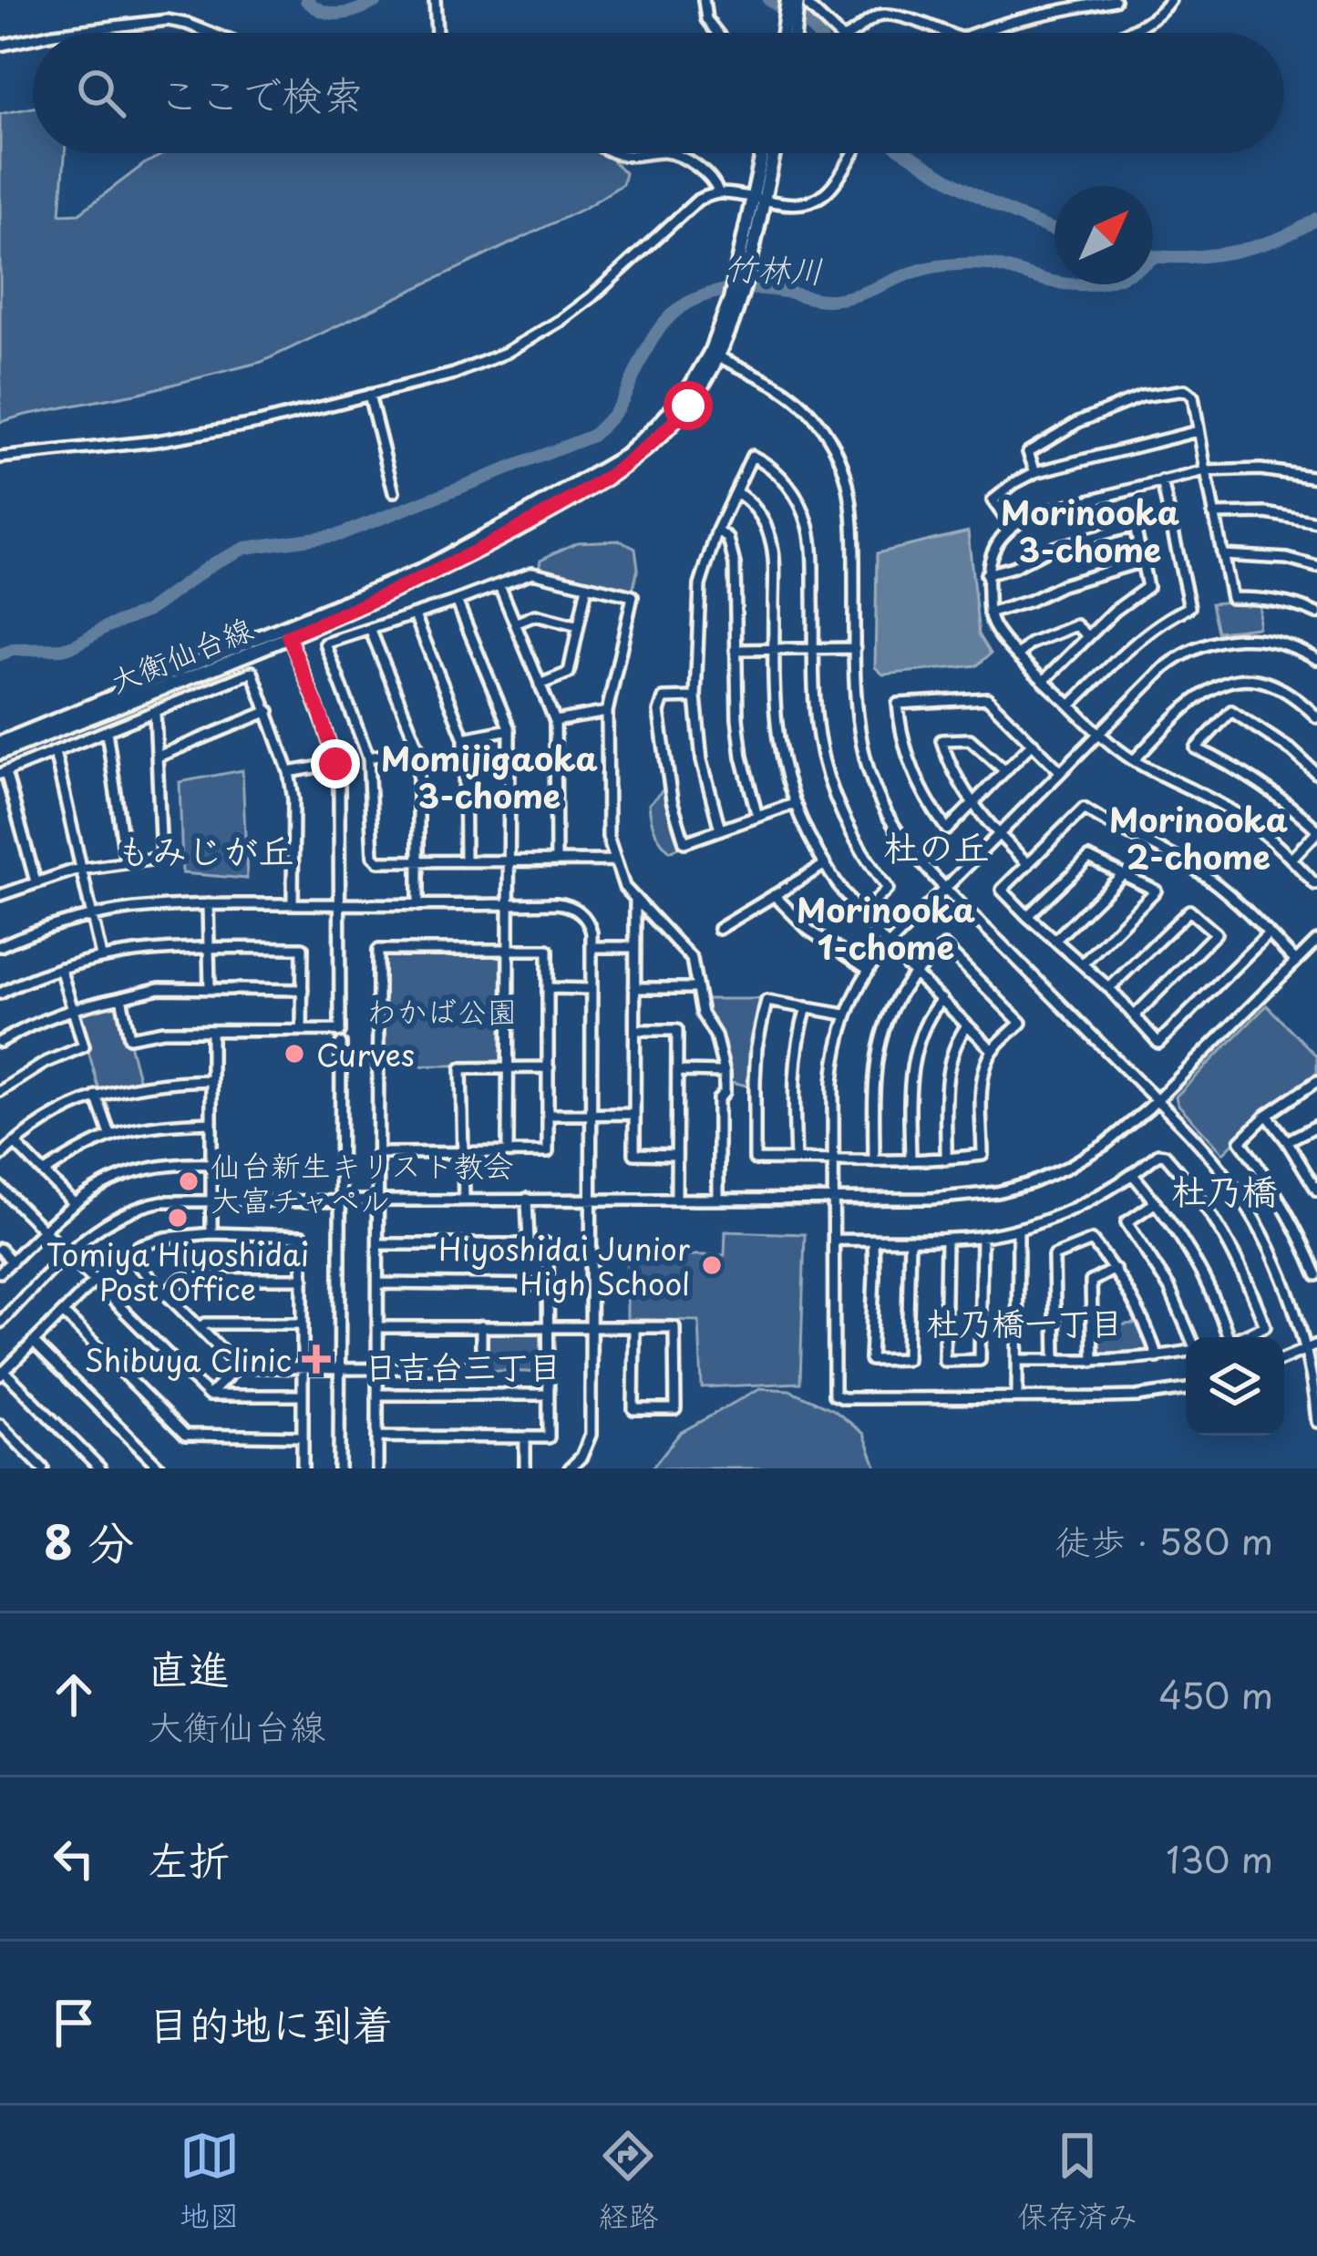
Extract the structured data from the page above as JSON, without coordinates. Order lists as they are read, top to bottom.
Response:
{
  "streets": {
    "main road": ["大衡仙台線"]
  },
  "districts": [
    "Morinooka 3-chome",
    "Momijigaoka 3-chome",
    "Morinooka 2-chome",
    "杜の丘",
    "もみじが丘",
    "Morinooka 1-chome",
    "杜乃橋",
    "杜乃橋一丁目",
    "日吉台三丁目"
  ],
  "water": ["竹林川"],
  "parks": ["わかば公園"],
  "places": {
    "other": [
      "Curves",
      "仙台新生キリスト教会 大富チャペル",
      "Tomiya Hiyoshidai Post Office",
      "Hiyoshidai Junior High School"
    ],
    "health": ["Shibuya Clinic"]
  },
  "north": "top right",
  "page": {
    "search": "ここで検索",
    "heading": ["8 分", "徒歩 · 580 m"],
    "list": [
      ["直進", "大衡仙台線", "450 m"],
      ["左折", "130 m"],
      "目的地に到着"
    ],
    "nav": ["地図", "経路", "保存済み"]
  }
}
